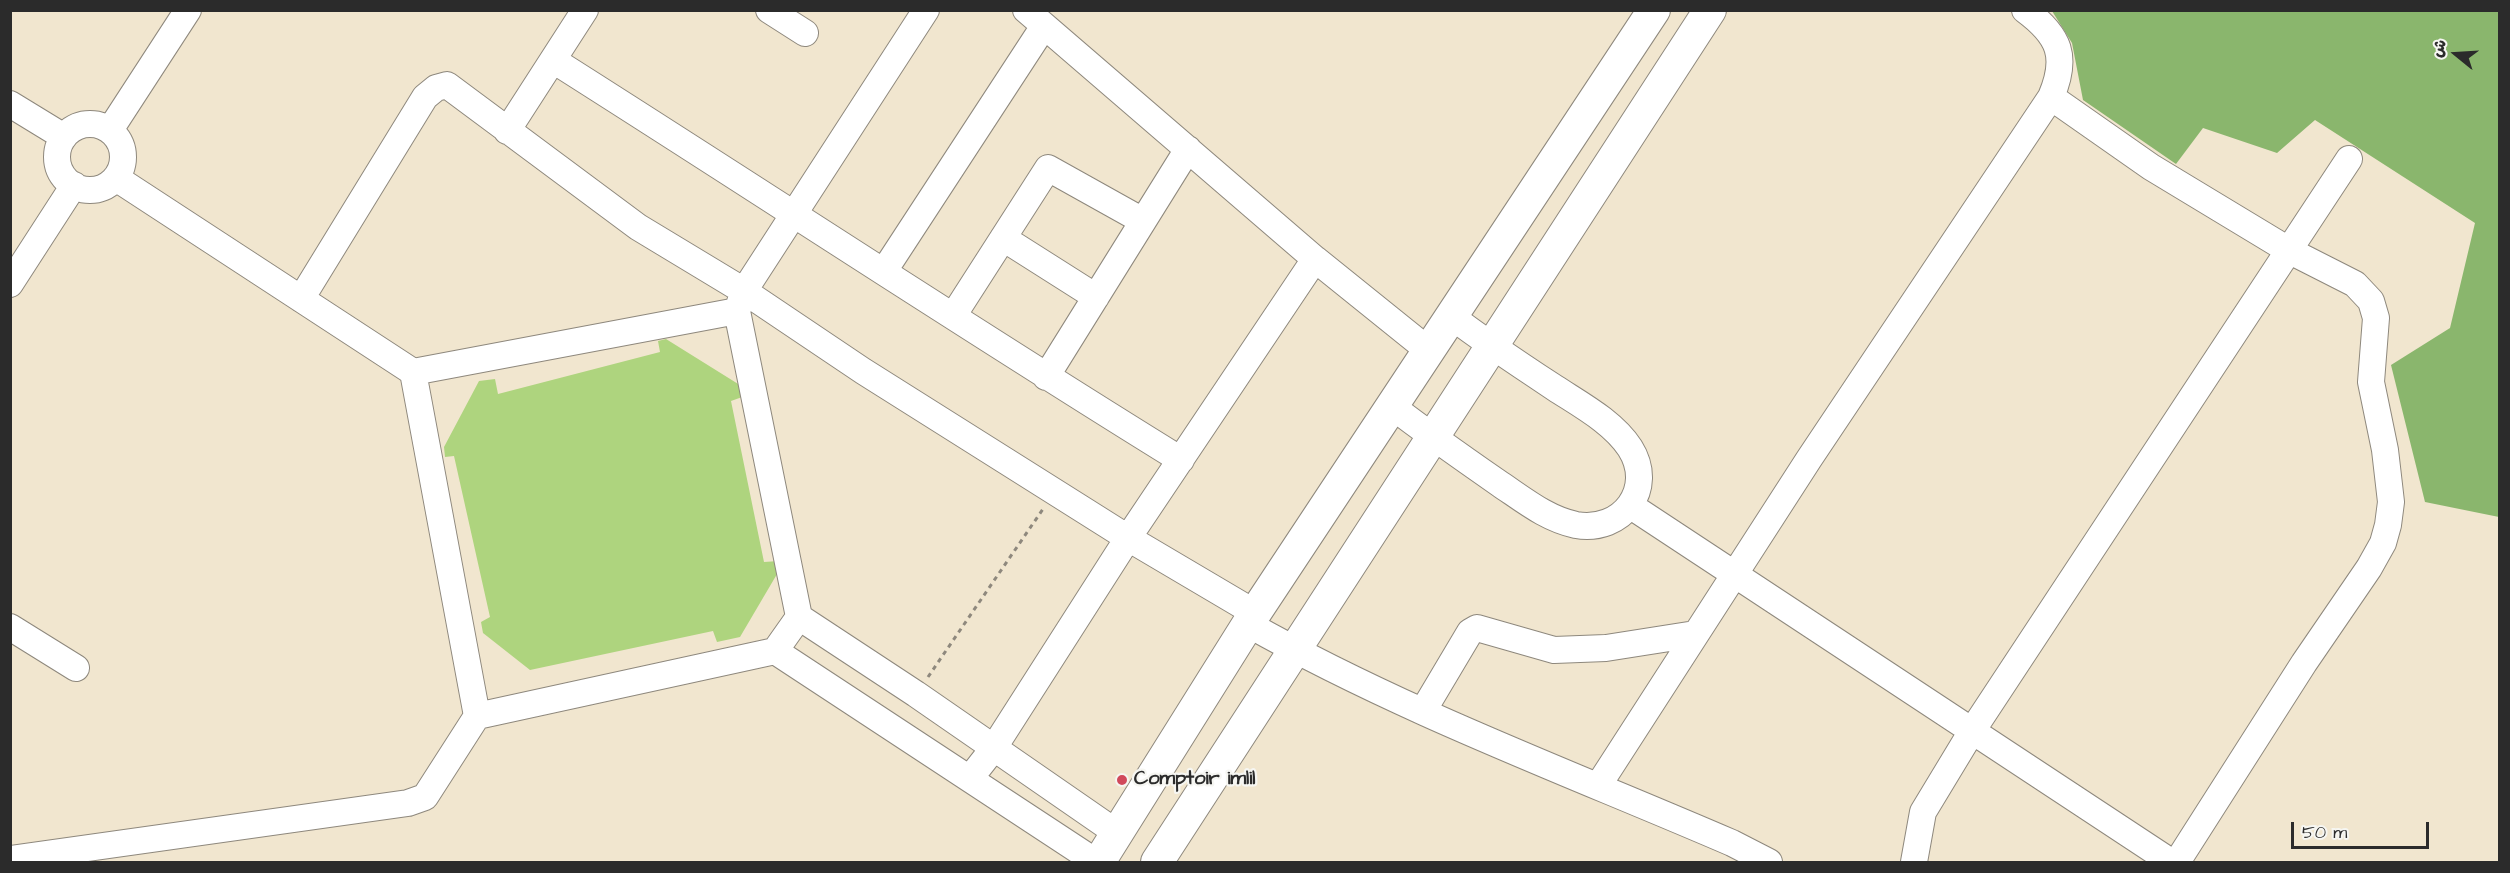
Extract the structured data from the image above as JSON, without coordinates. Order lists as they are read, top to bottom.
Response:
{
  "places": ["Comptoir imlil"],
  "scale_bar": "50 m",
  "north": "left"
}
